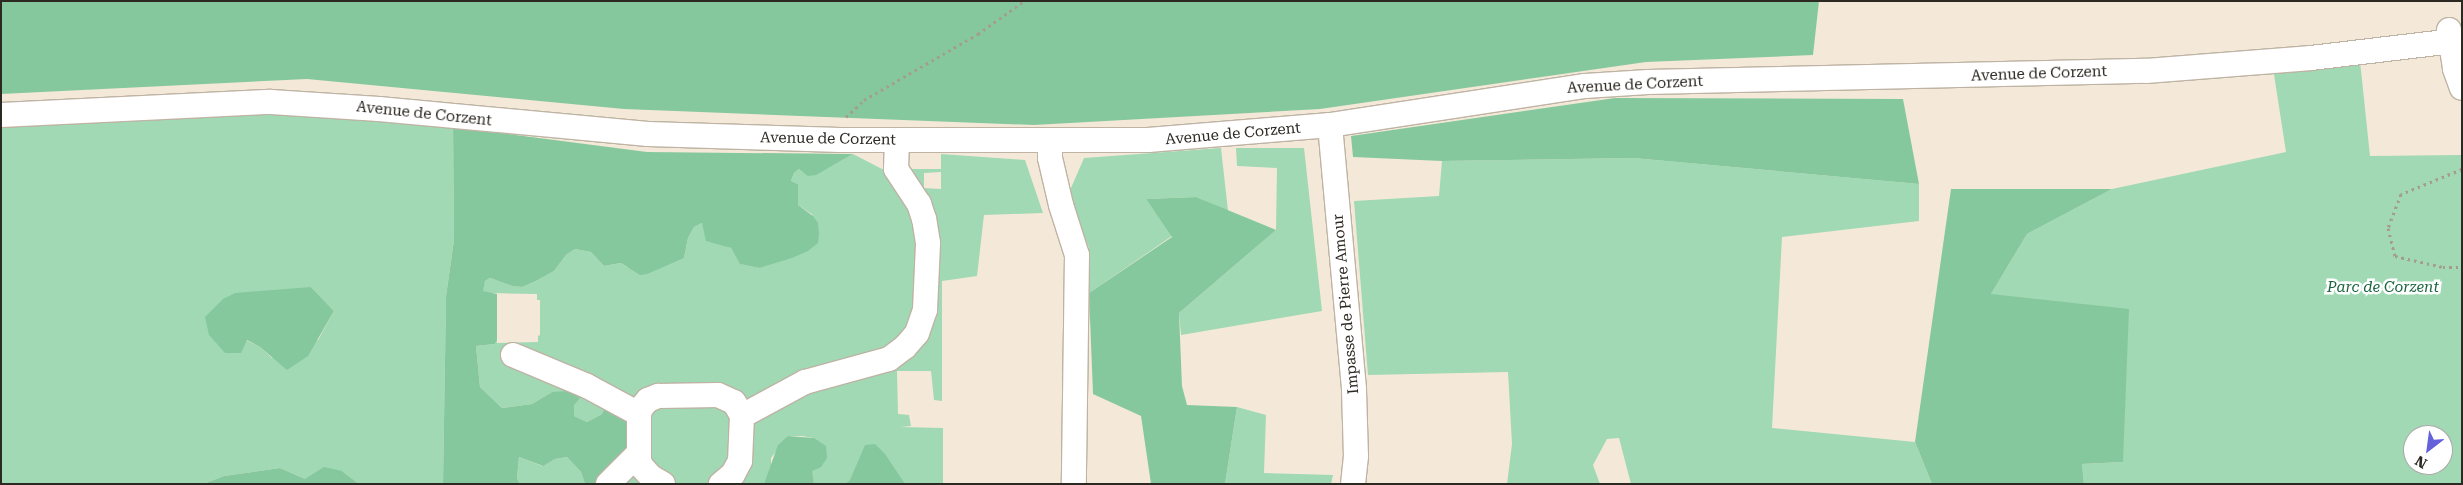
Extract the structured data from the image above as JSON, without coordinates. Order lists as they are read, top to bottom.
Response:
{
  "streets": {
    "street": ["Avenue de Corzent", "Impasse de Pierre Amour"]
  },
  "crossings": [
    ["Avenue de Corzent", "Impasse de Pierre Amour"]
  ],
  "parks": ["Parc de Corzent"],
  "north": "bottom left"
}
